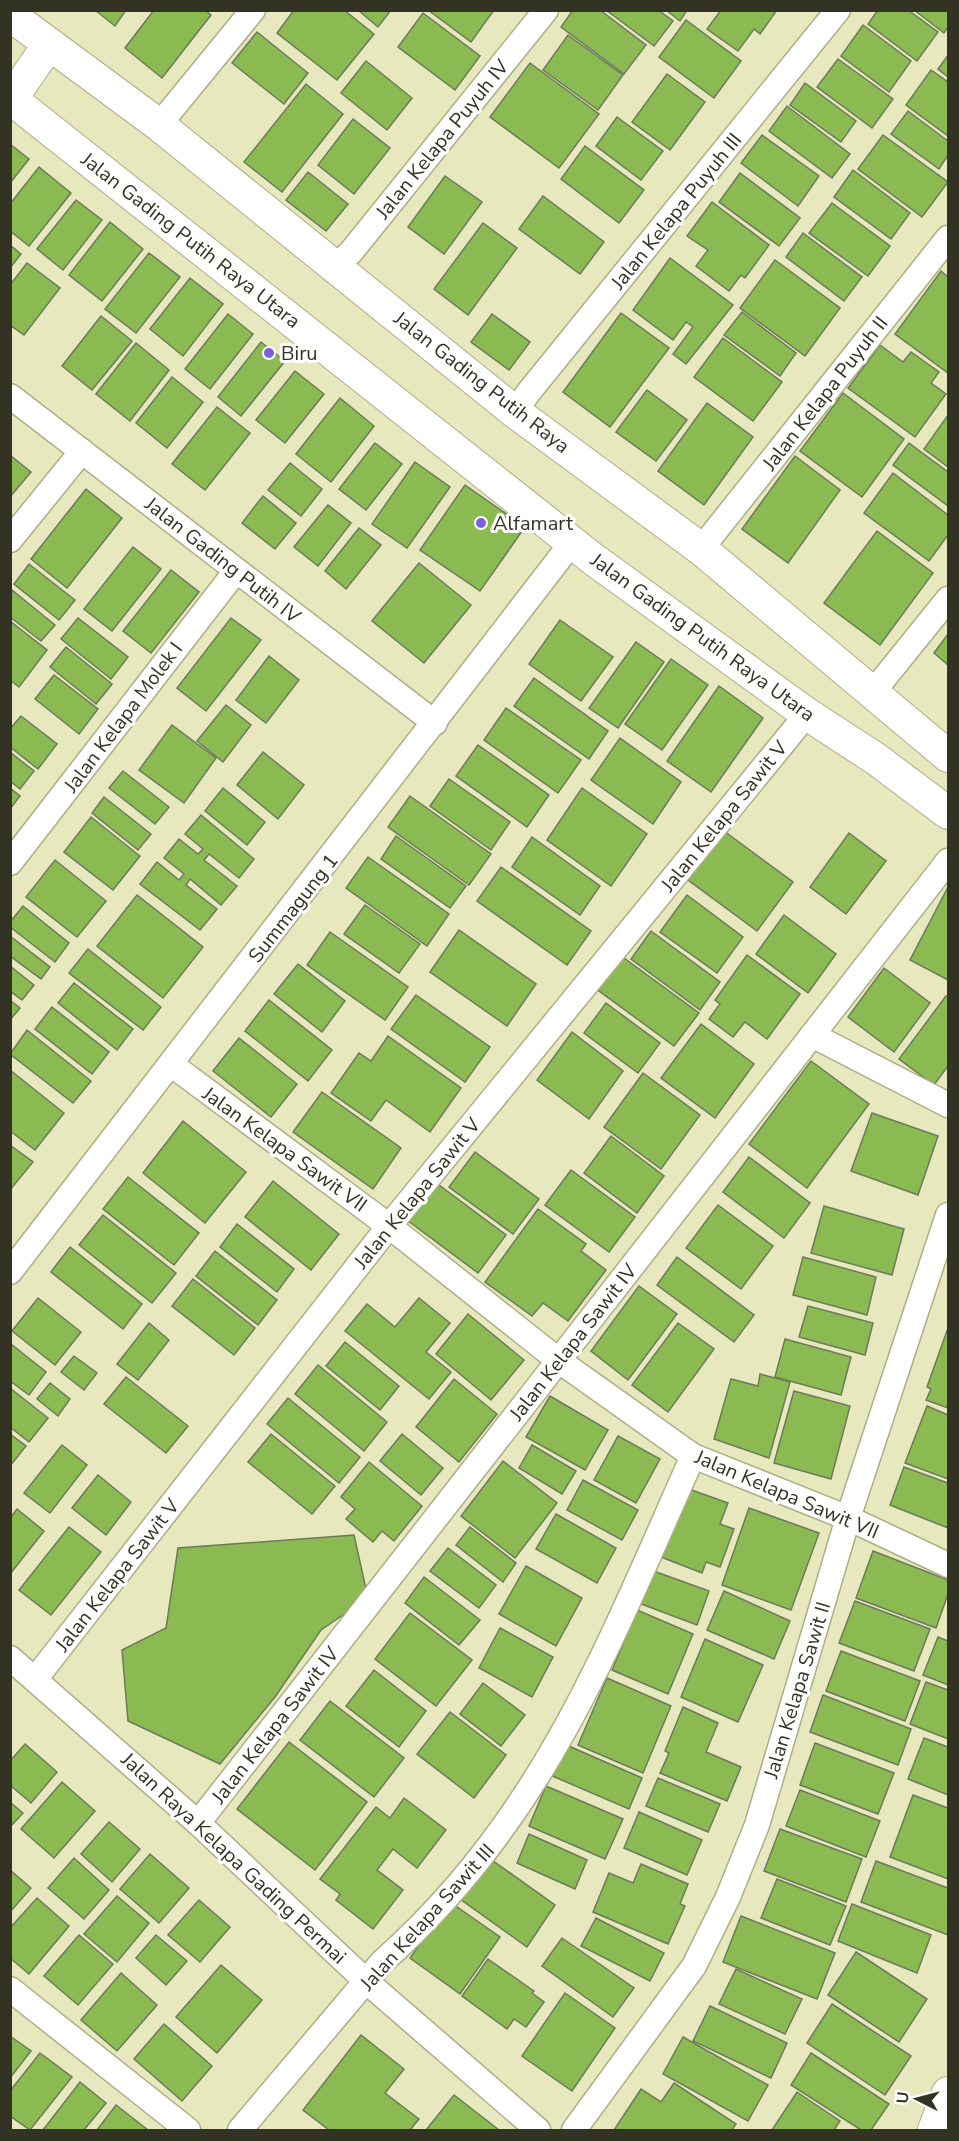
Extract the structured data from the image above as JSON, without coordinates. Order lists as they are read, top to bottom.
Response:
{
  "streets": {
    "street": [
      "Jalan Kelapa Puyuh IV",
      "Jalan Kelapa Puyuh III",
      "Jalan Gading Putih Raya Utara",
      "Jalan Gading Putih Raya",
      "Jalan Kelapa Puyuh II",
      "Jalan Gading Putih IV",
      "Jalan Kelapa Molek I",
      "Jalan Kelapa Sawit V",
      "Summagung 1",
      "Jalan Kelapa Sawit VII",
      "Jalan Kelapa Sawit IV",
      "Jalan Kelapa Sawit II",
      "Jalan Raya Kelapa Gading Permai",
      "Jalan Kelapa Sawit III"
    ]
  },
  "crossings": [
    ["Jalan Kelapa Puyuh IV", "Jalan Gading Putih Raya"],
    ["Jalan Kelapa Puyuh III", "Jalan Gading Putih Raya"],
    ["Jalan Gading Putih Raya Utara", "Jalan Kelapa Sawit V"],
    ["Jalan Gading Putih Raya Utara", "Summagung 1"],
    ["Jalan Gading Putih Raya", "Jalan Kelapa Puyuh II"],
    ["Jalan Gading Putih IV", "Jalan Kelapa Molek I"],
    ["Jalan Gading Putih IV", "Summagung 1"],
    ["Jalan Kelapa Sawit V", "Jalan Kelapa Sawit VII"],
    ["Jalan Kelapa Sawit V", "Jalan Raya Kelapa Gading Permai"],
    ["Summagung 1", "Jalan Kelapa Sawit VII"],
    ["Jalan Kelapa Sawit VII", "Jalan Kelapa Sawit IV"],
    ["Jalan Kelapa Sawit VII", "Jalan Kelapa Sawit II"],
    ["Jalan Kelapa Sawit VII", "Jalan Kelapa Sawit III"],
    ["Jalan Kelapa Sawit IV", "Jalan Raya Kelapa Gading Permai"],
    ["Jalan Raya Kelapa Gading Permai", "Jalan Kelapa Sawit III"]
  ],
  "places": ["Biru", "Alfamart"],
  "north": "left"
}
